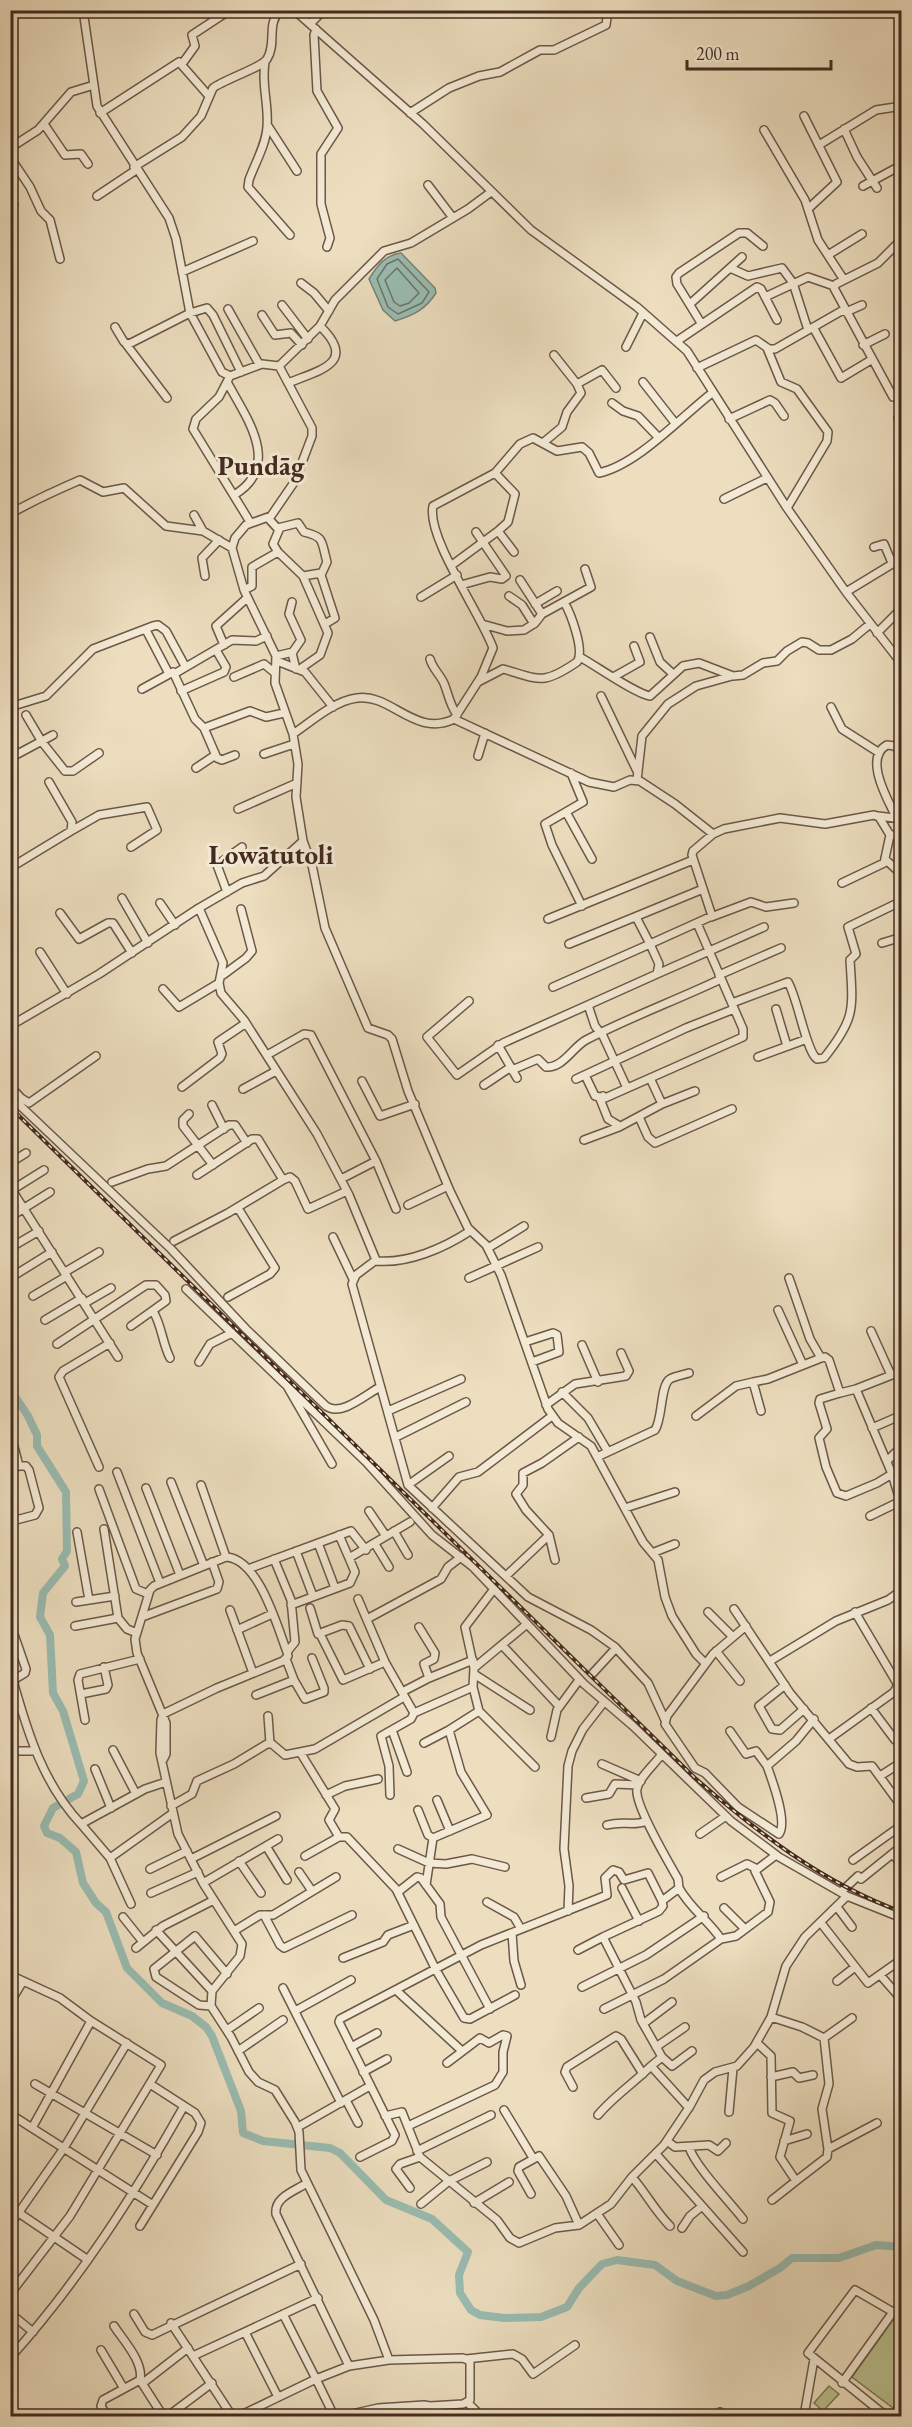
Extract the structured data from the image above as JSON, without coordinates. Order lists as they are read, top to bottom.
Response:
{
  "districts": ["Pundāg", "Lowātutoli"],
  "scale_bar": "200 m"
}
